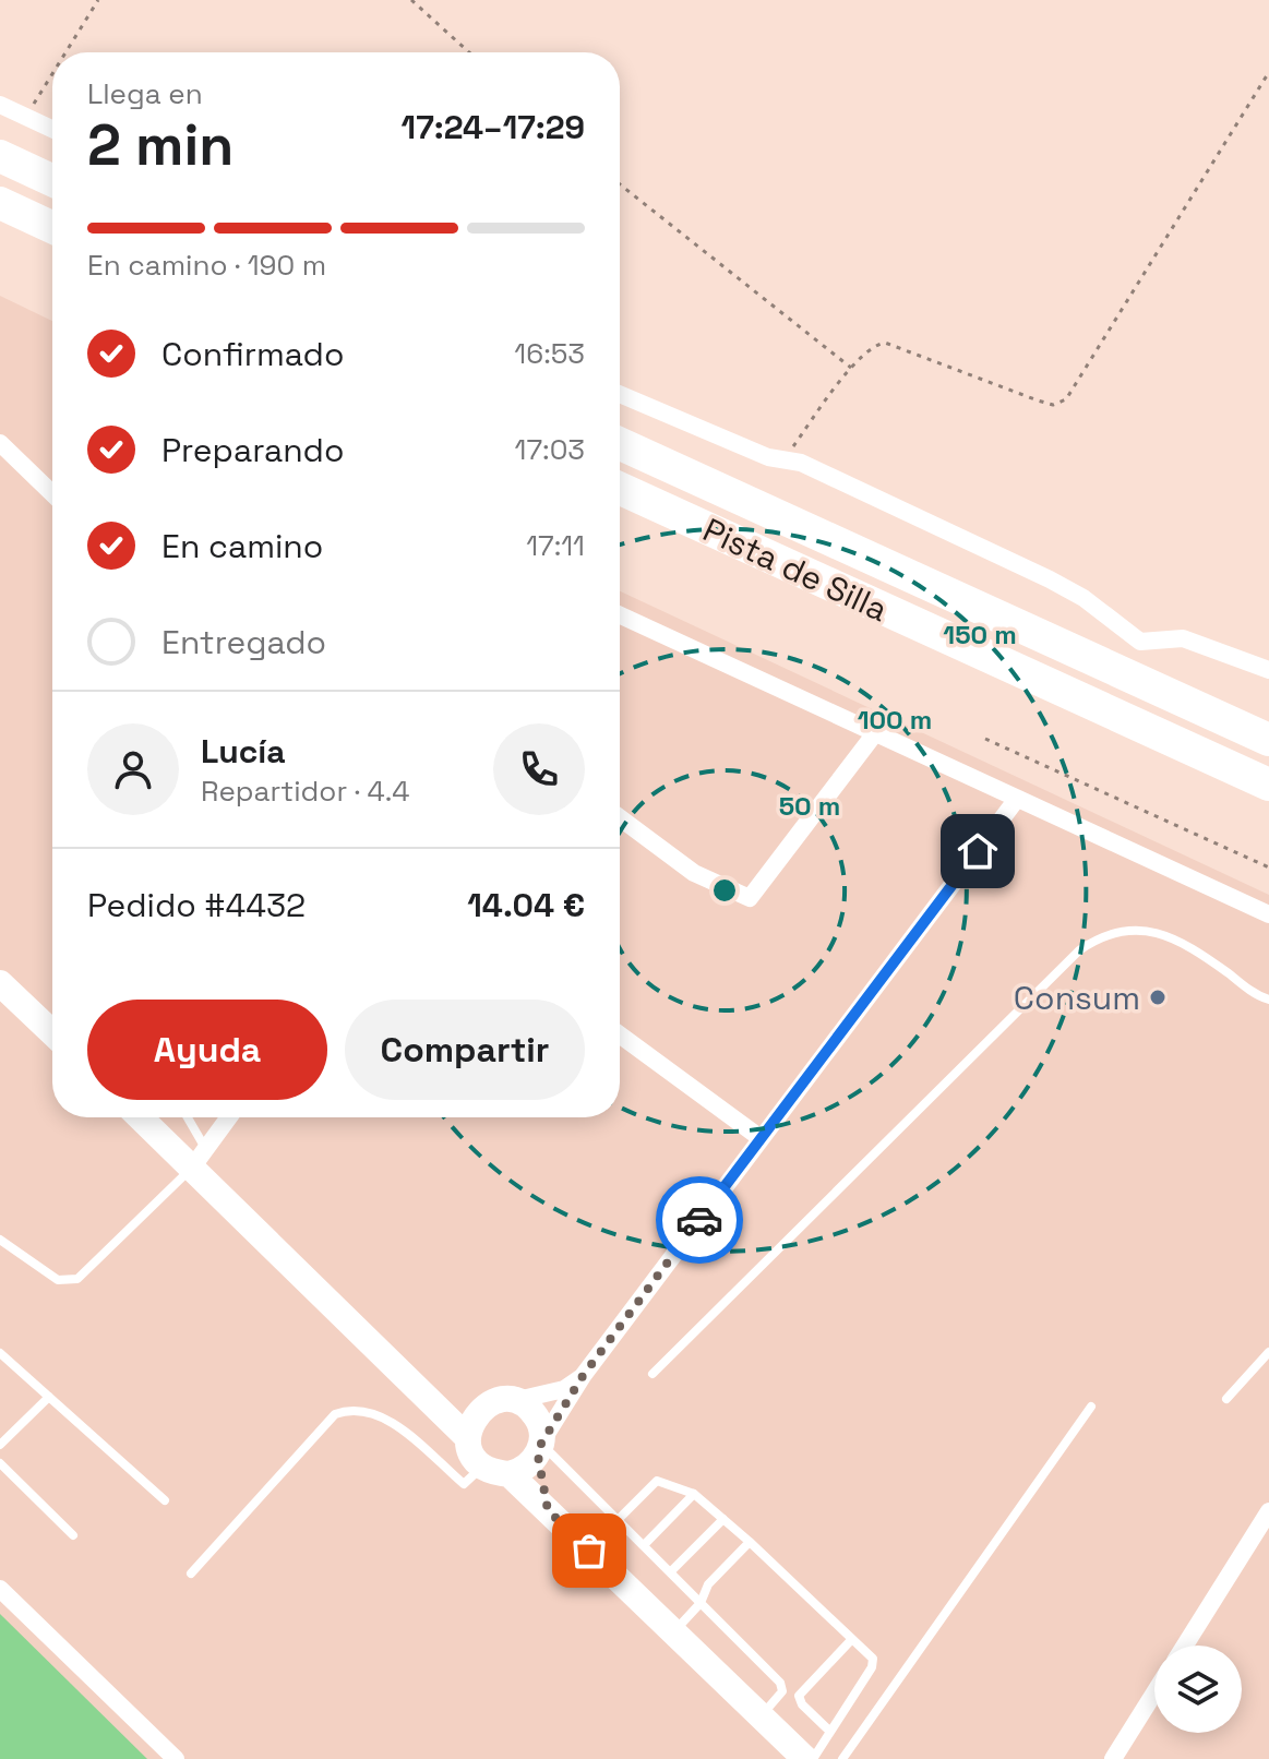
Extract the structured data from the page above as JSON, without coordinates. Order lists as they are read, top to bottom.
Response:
{
  "streets": {
    "highway": ["Pista de Silla"]
  },
  "places": ["Consum"],
  "page": {
    "heading": ["2 min", "Llega en", "17:24–17:29"],
    "panel": [
      "Lucía",
      "Repartidor · 4.4",
      "Pedido #4432",
      "14.04 €"
    ],
    "bar": "En camino · 190 m",
    "list": [
      ["Confirmado", "16:53"],
      ["Preparando", "17:03"],
      ["En camino", "17:11"],
      "Entregado"
    ],
    "buttons": ["Ayuda", "Compartir"]
  },
  "rings": ["150 m", "100 m", "50 m"]
}
